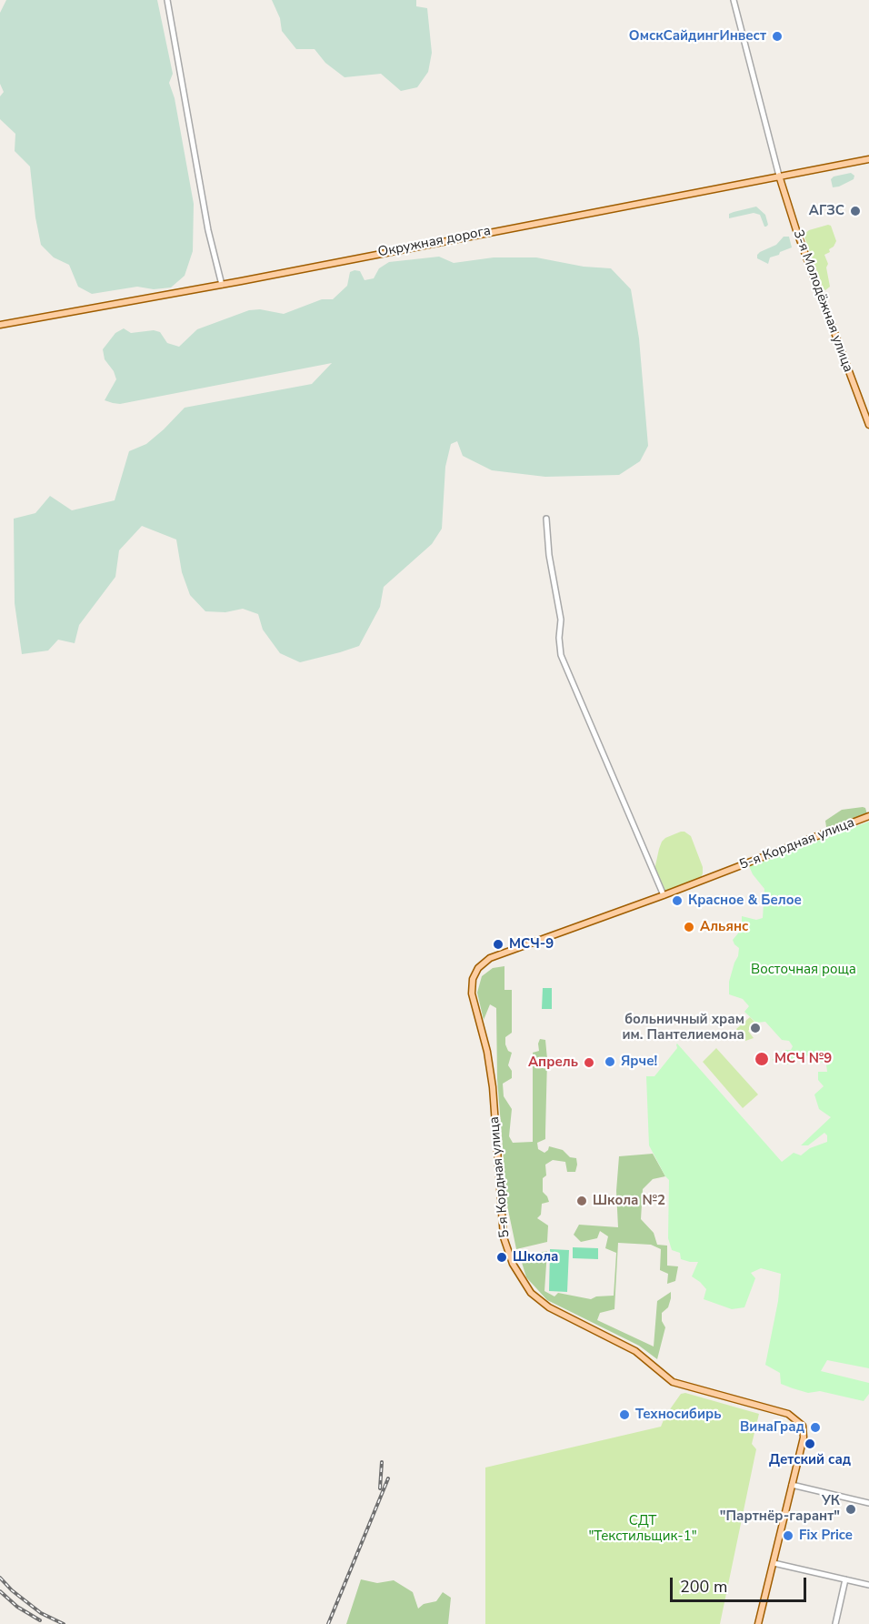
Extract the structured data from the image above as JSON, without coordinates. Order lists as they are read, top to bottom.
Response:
{
  "streets": {
    "main road": ["Окружная дорога", "3-я Молодёжная улица", "5-я Кордная улица"]
  },
  "crossings": [
    ["Окружная дорога", "3-я Молодёжная улица"]
  ],
  "parks": ["Восточная роща", "СДТ \"Текстильщик-1\""],
  "places": [
    "ОмскСайдингИнвест",
    "АГЗС",
    "Красное & Белое",
    "Альянс",
    "МСЧ-9",
    "больничный храм им. Пантелиемона",
    "МСЧ №9",
    "Ярче!",
    "Апрель",
    "Школа №2",
    "Школа",
    "Техносибирь",
    "ВинаГрад",
    "Детский сад",
    "УК \"Партнёр-гарант\"",
    "Fix Price"
  ],
  "scale_bar": "200 m"
}
